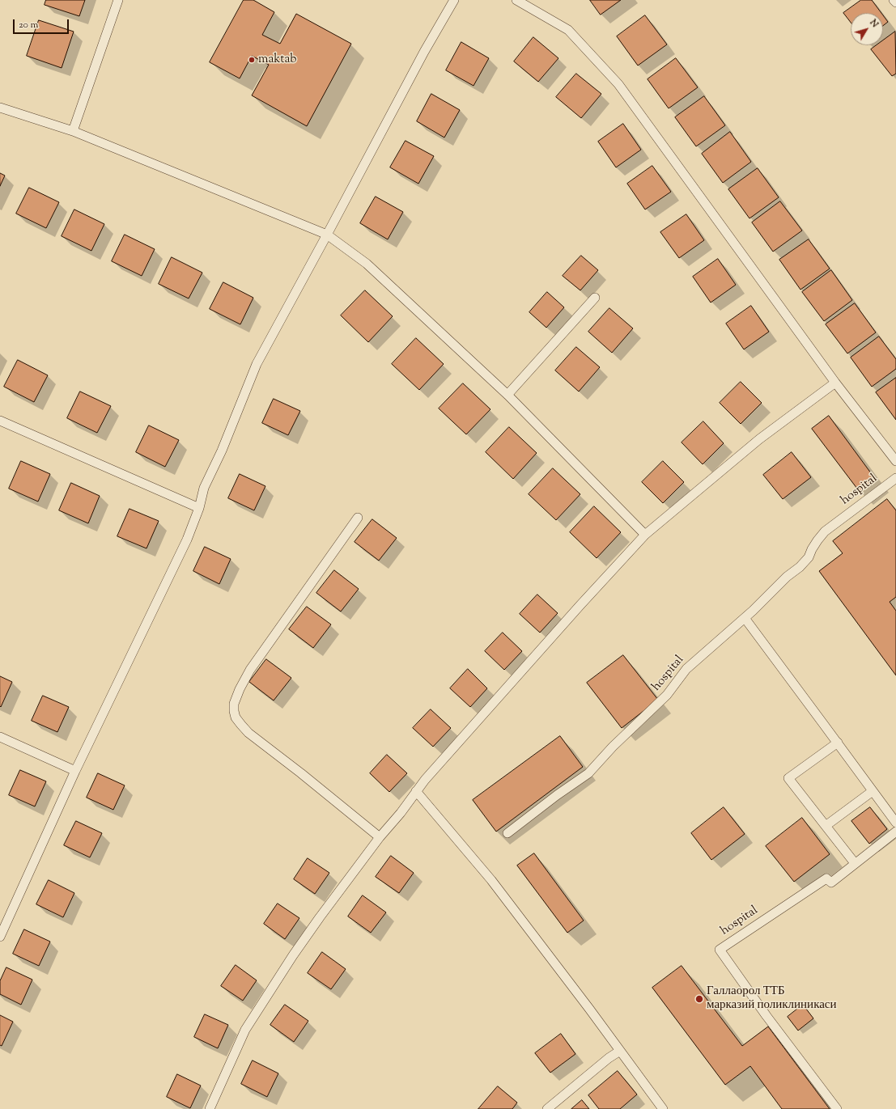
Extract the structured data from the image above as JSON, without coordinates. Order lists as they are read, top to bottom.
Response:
{
  "streets": {
    "lane": ["hospital"]
  },
  "places": ["maktab", "Галлаорол ТТБ марказий поликлиникаси"],
  "scale_bar": "20 m",
  "north": "top right"
}
